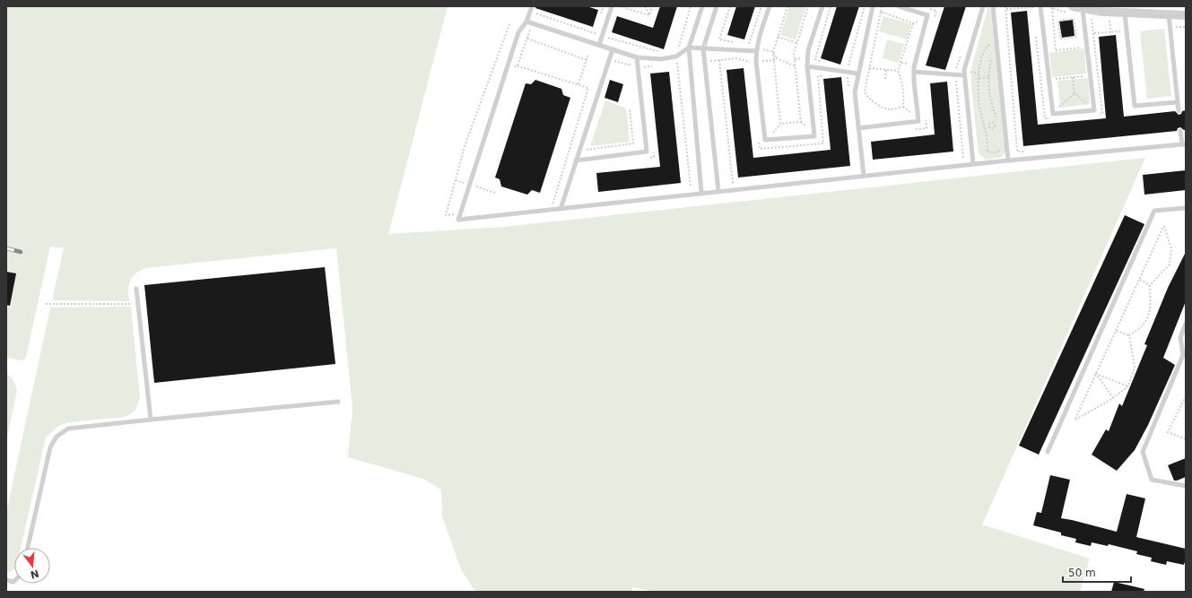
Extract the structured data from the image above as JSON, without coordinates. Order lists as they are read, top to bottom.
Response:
{
  "scale_bar": "50 m",
  "north": "bottom"
}
